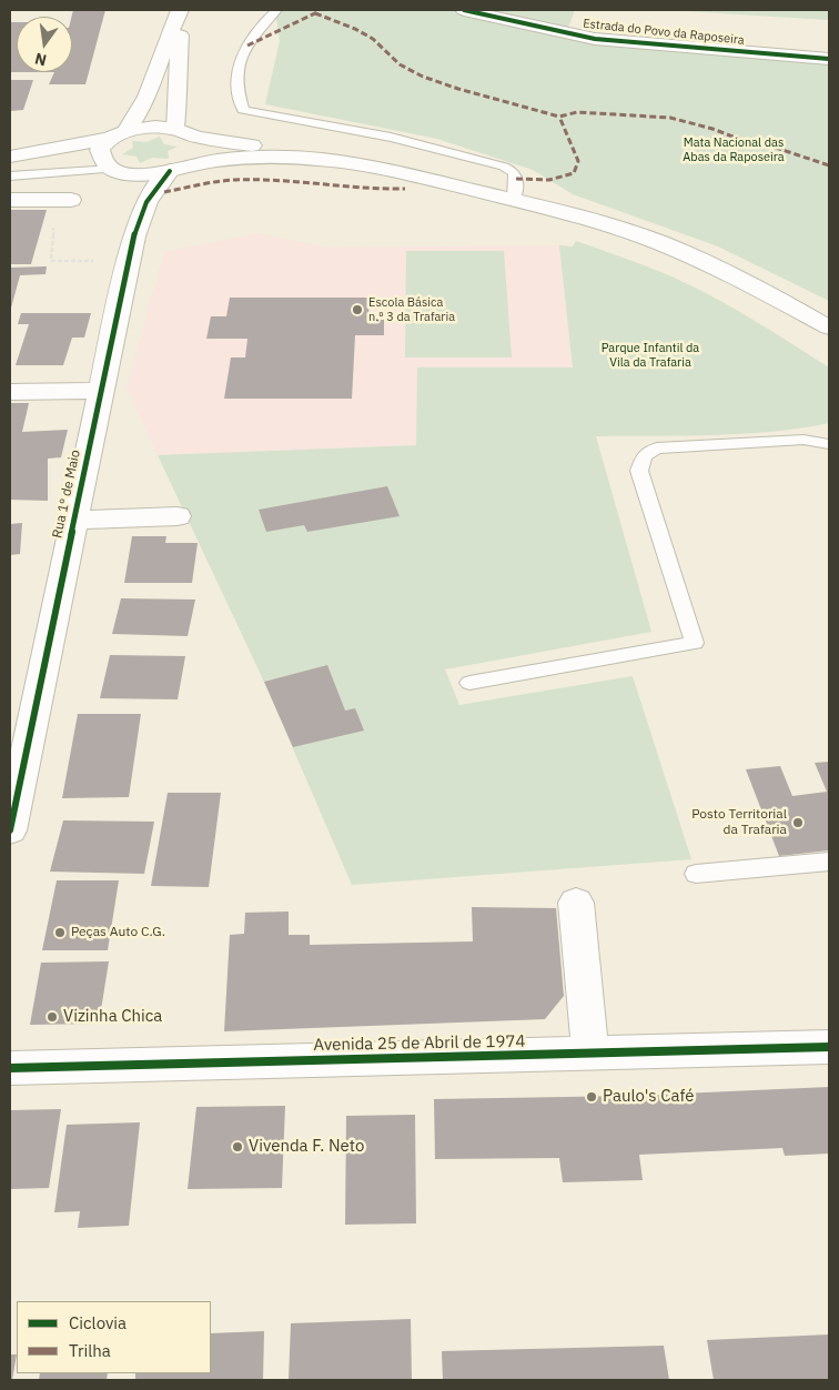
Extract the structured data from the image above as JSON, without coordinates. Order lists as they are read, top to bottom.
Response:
{
  "streets": {
    "street": ["Estrada do Povo da Raposeira", "Rua 1º de Maio", "Avenida 25 de Abril de 1974"]
  },
  "parks": ["Mata Nacional das Abas da Raposeira", "Parque Infantil da Vila da Trafaria"],
  "places": [
    "Escola Básica n.º 3 da Trafaria",
    "Posto Territorial da Trafaria",
    "Peças Auto C.G.",
    "Vizinha Chica",
    "Paulo's Café",
    "Vivenda F. Neto"
  ],
  "legend": ["Ciclovia", "Trilha"],
  "north": "bottom"
}
